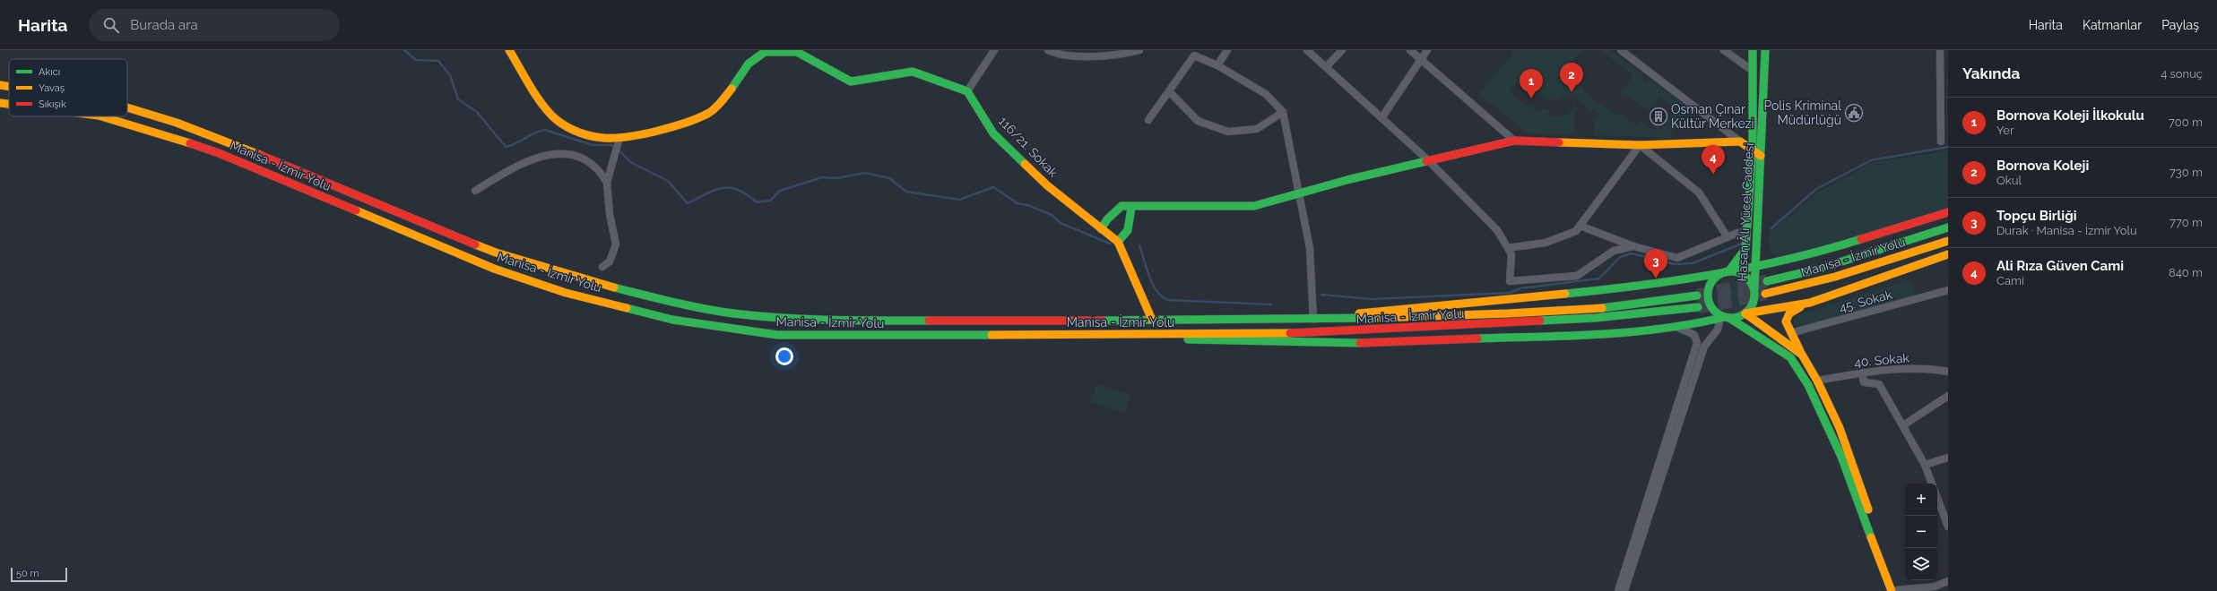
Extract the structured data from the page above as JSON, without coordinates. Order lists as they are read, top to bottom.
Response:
{
  "streets": {
    "main road": ["116/21. Sokak", "Manisa - İzmir Yolu", "Hasan Âli Yücel Caddesi"],
    "street": ["45. Sokak", "40. Sokak"]
  },
  "places": {
    "public building": ["Polis Kriminal Müdürlüğü"],
    "building": ["Osman Çınar Kültür Merkezi"]
  },
  "legend": ["Akıcı", "Yavaş", "Sıkışık"],
  "scale_bar": "50 m",
  "page": {
    "header": "Harita",
    "search": "Burada ara",
    "nav": ["Harita", "Katmanlar", "Paylaş"],
    "heading": ["Yakında", "4 sonuç"],
    "pins": [
      "2",
      "1",
      "4",
      "3"
    ],
    "list": [
      {
        "mark": "1",
        "name": "Bornova Koleji İlkokulu",
        "note": "Yer",
        "value": "700 m"
      },
      {
        "mark": "2",
        "name": "Bornova Koleji",
        "note": "Okul",
        "value": "730 m"
      },
      {
        "mark": "3",
        "name": "Topçu Birliği",
        "note": "Durak · Manisa - İzmir Yolu",
        "value": "770 m"
      },
      {
        "mark": "4",
        "name": "Ali Rıza Güven Cami",
        "note": "Cami",
        "value": "840 m"
      }
    ],
    "map_buttons": ["+", "−"],
    "scale": "50 m"
  }
}
